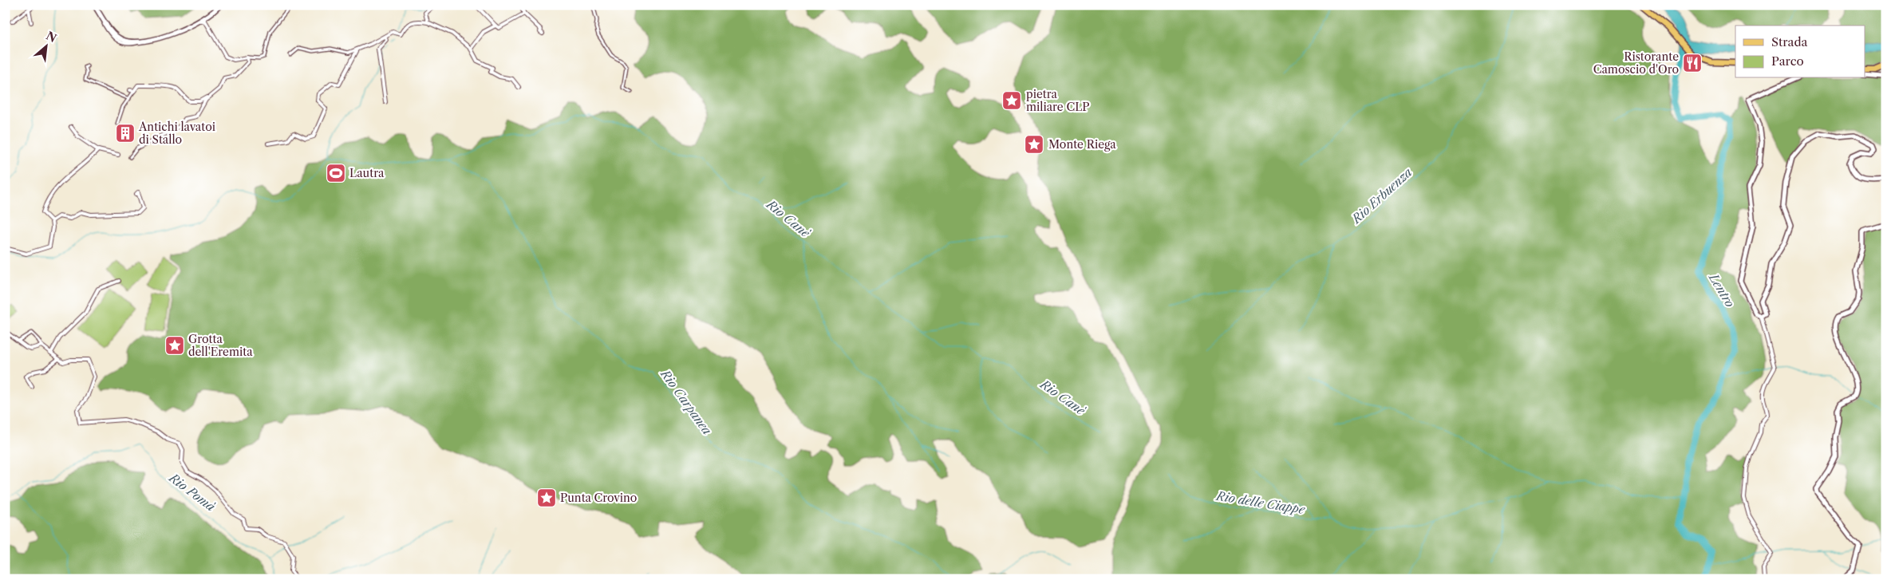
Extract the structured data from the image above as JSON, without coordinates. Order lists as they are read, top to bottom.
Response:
{
  "water": [
    "Rio Erbuenza",
    "Rio Canè",
    "Lentro",
    "Rio Carpanea",
    "Rio Pomà",
    "Rio delle Ciappe"
  ],
  "places": {
    "restaurant": ["Ristorante Camoscio d'Oro"],
    "place": [
      "pietra miliare CLP",
      "Monte Riega",
      "Grotta dell'Eremita",
      "Punta Crovino"
    ],
    "building": ["Antichi lavatoi di Stallo"],
    "sports": ["Lautra"]
  },
  "legend": ["Strada", "Parco"],
  "north": "top right"
}
